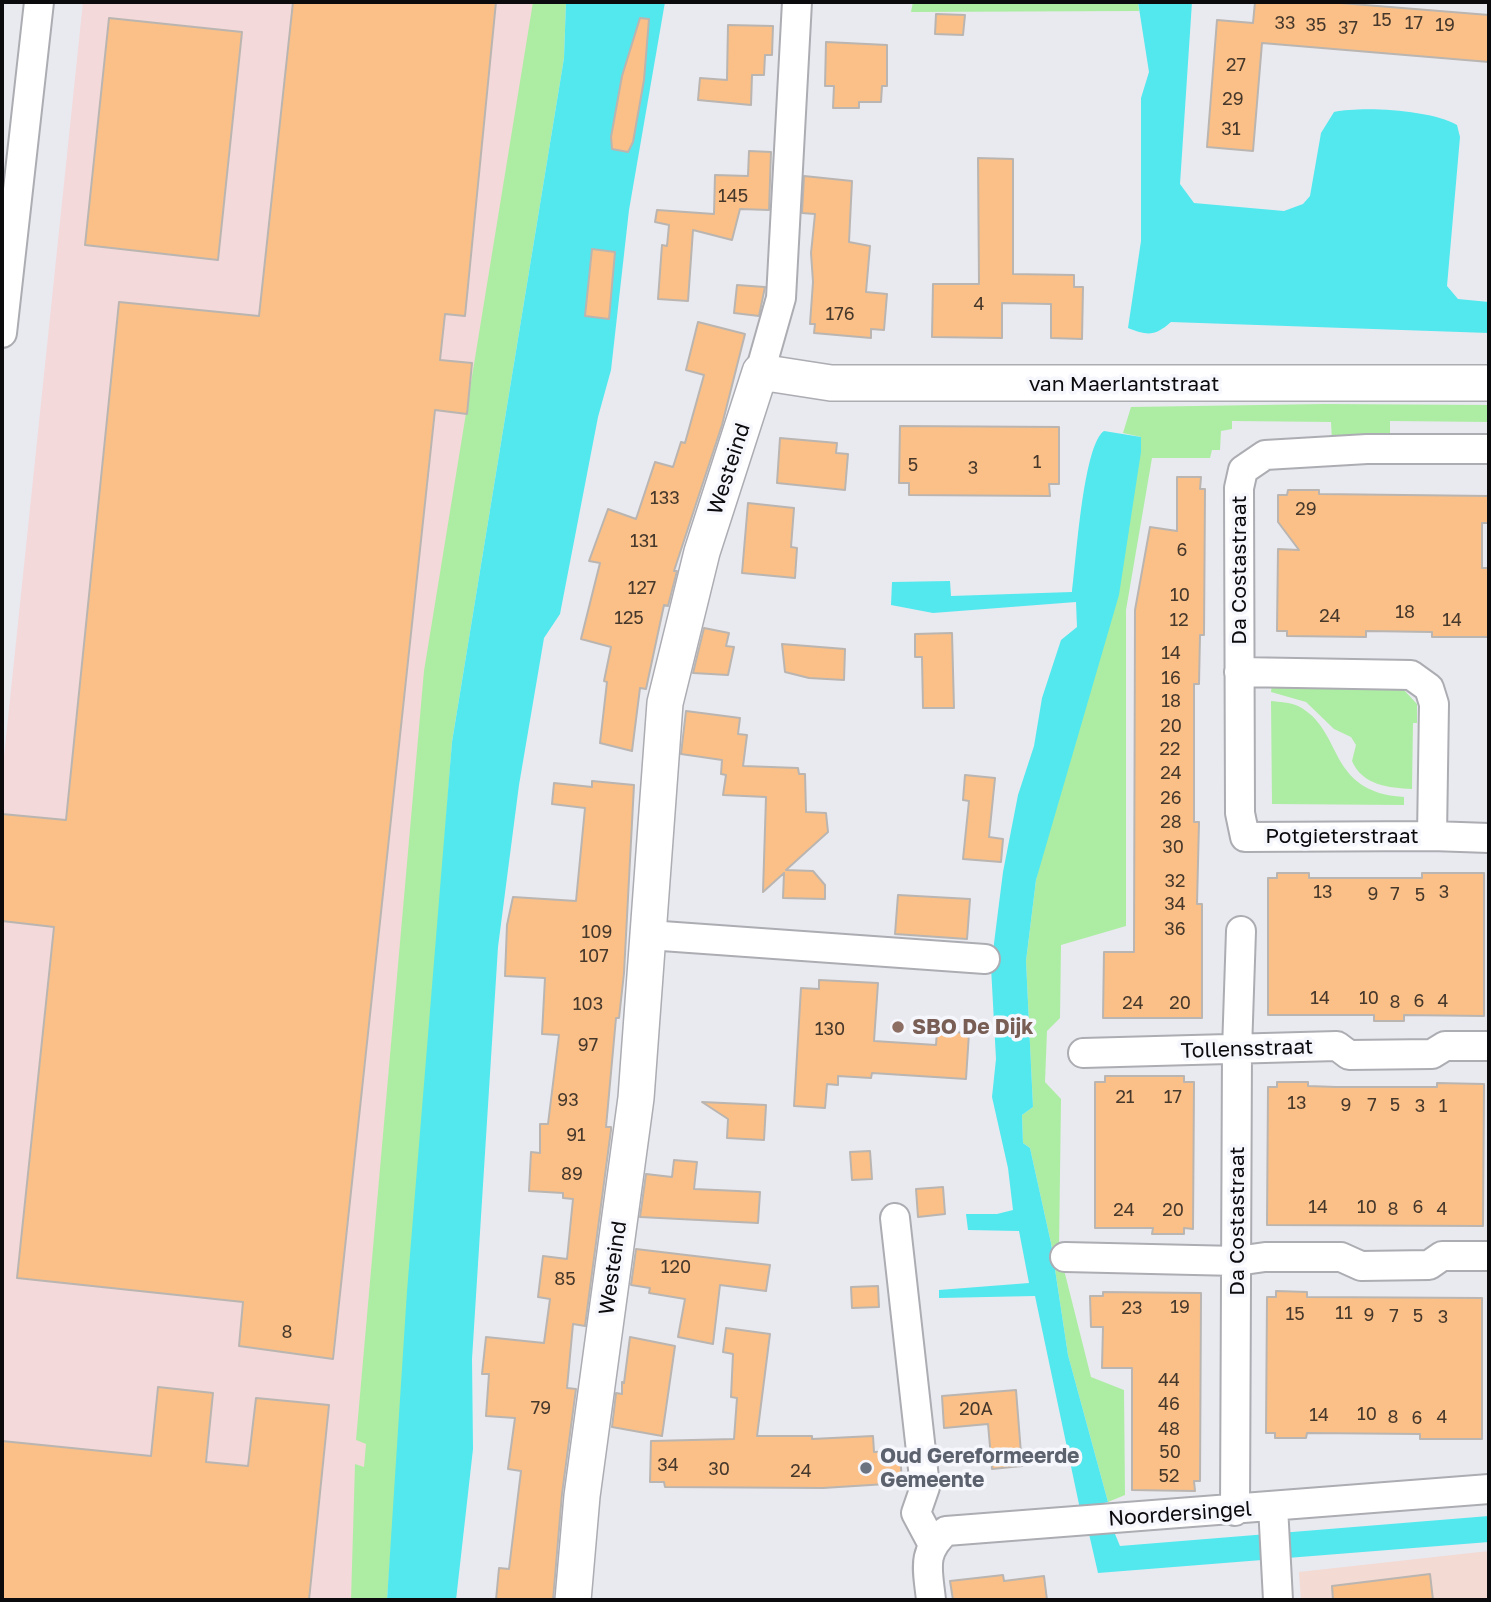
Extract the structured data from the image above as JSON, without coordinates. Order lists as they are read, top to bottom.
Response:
{
  "streets": {
    "street": [
      "van Maerlantstraat",
      "Westeind",
      "Da Costastraat",
      "Potgieterstraat",
      "Tollensstraat",
      "Noordersingel"
    ]
  },
  "crossings": [
    ["van Maerlantstraat", "Westeind"],
    ["Da Costastraat", "Potgieterstraat"],
    ["Da Costastraat", "Tollensstraat"],
    ["Da Costastraat", "Noordersingel"]
  ],
  "places": ["SBO De Dijk", "Oud Gereformeerde Gemeente"],
  "house_numbers": [
    "15",
    "33",
    "17",
    "35",
    "19",
    "37",
    "27",
    "29",
    "31",
    "145",
    "4",
    "176",
    "1",
    "5",
    "3",
    "133",
    "29",
    "131",
    "6",
    "127",
    "10",
    "18",
    "24",
    "125",
    "12",
    "14",
    "14",
    "16",
    "18",
    "20",
    "22",
    "24",
    "26",
    "28",
    "30",
    "32",
    "13",
    "3",
    "9",
    "7",
    "5",
    "34",
    "36",
    "109",
    "107",
    "14",
    "10",
    "6",
    "4",
    "8",
    "24",
    "20",
    "103",
    "130",
    "97",
    "21",
    "17",
    "93",
    "13",
    "9",
    "7",
    "5",
    "3",
    "1",
    "91",
    "89",
    "14",
    "10",
    "6",
    "8",
    "4",
    "24",
    "20",
    "120",
    "85",
    "19",
    "23",
    "11",
    "15",
    "9",
    "7",
    "5",
    "3",
    "8",
    "44",
    "46",
    "79",
    "20A",
    "10",
    "14",
    "8",
    "4",
    "6",
    "48",
    "50",
    "34",
    "30",
    "24",
    "52"
  ]
}
